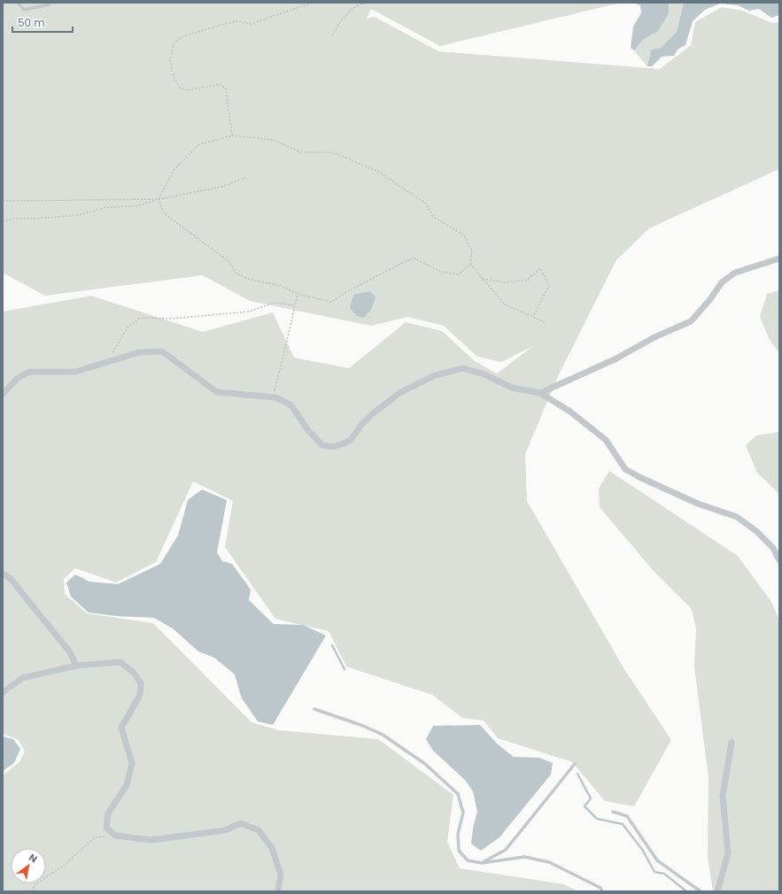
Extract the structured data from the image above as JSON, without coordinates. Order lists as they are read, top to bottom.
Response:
{
  "scale_bar": "50 m",
  "north": "top right"
}
